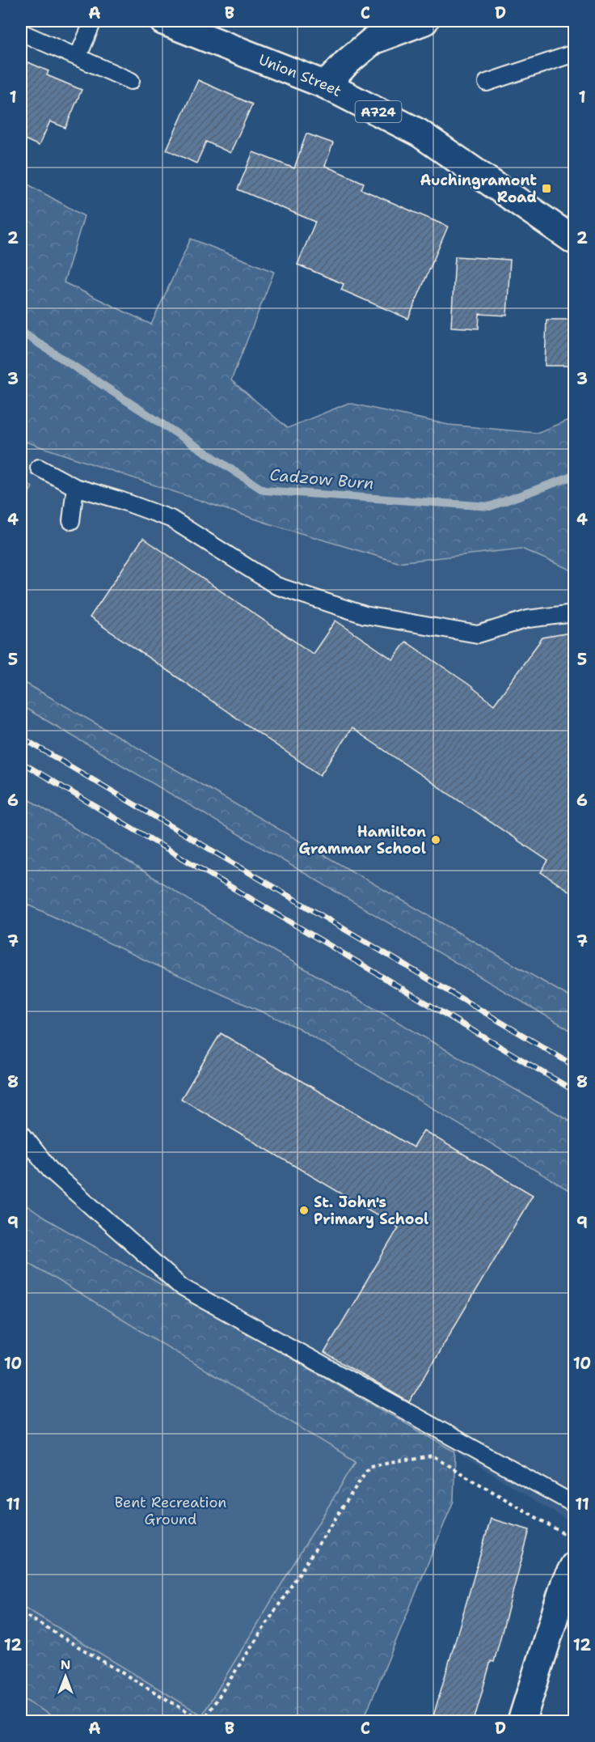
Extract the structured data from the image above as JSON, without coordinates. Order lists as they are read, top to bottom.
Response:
{
  "streets": {
    "main road": ["Union Street", "A724"]
  },
  "water": ["Cadzow Burn"],
  "parks": ["Bent Recreation Ground"],
  "places": {
    "transit": ["Auchingramont Road"],
    "other": ["Hamilton Grammar School", "St. John's Primary School"]
  },
  "north": "top",
  "grid": {
    "columns": [
      "A",
      "B",
      "C",
      "D"
    ],
    "rows": [
      "1",
      "2",
      "3",
      "4",
      "5",
      "6",
      "7",
      "8",
      "9",
      "10",
      "11",
      "12"
    ]
  }
}
